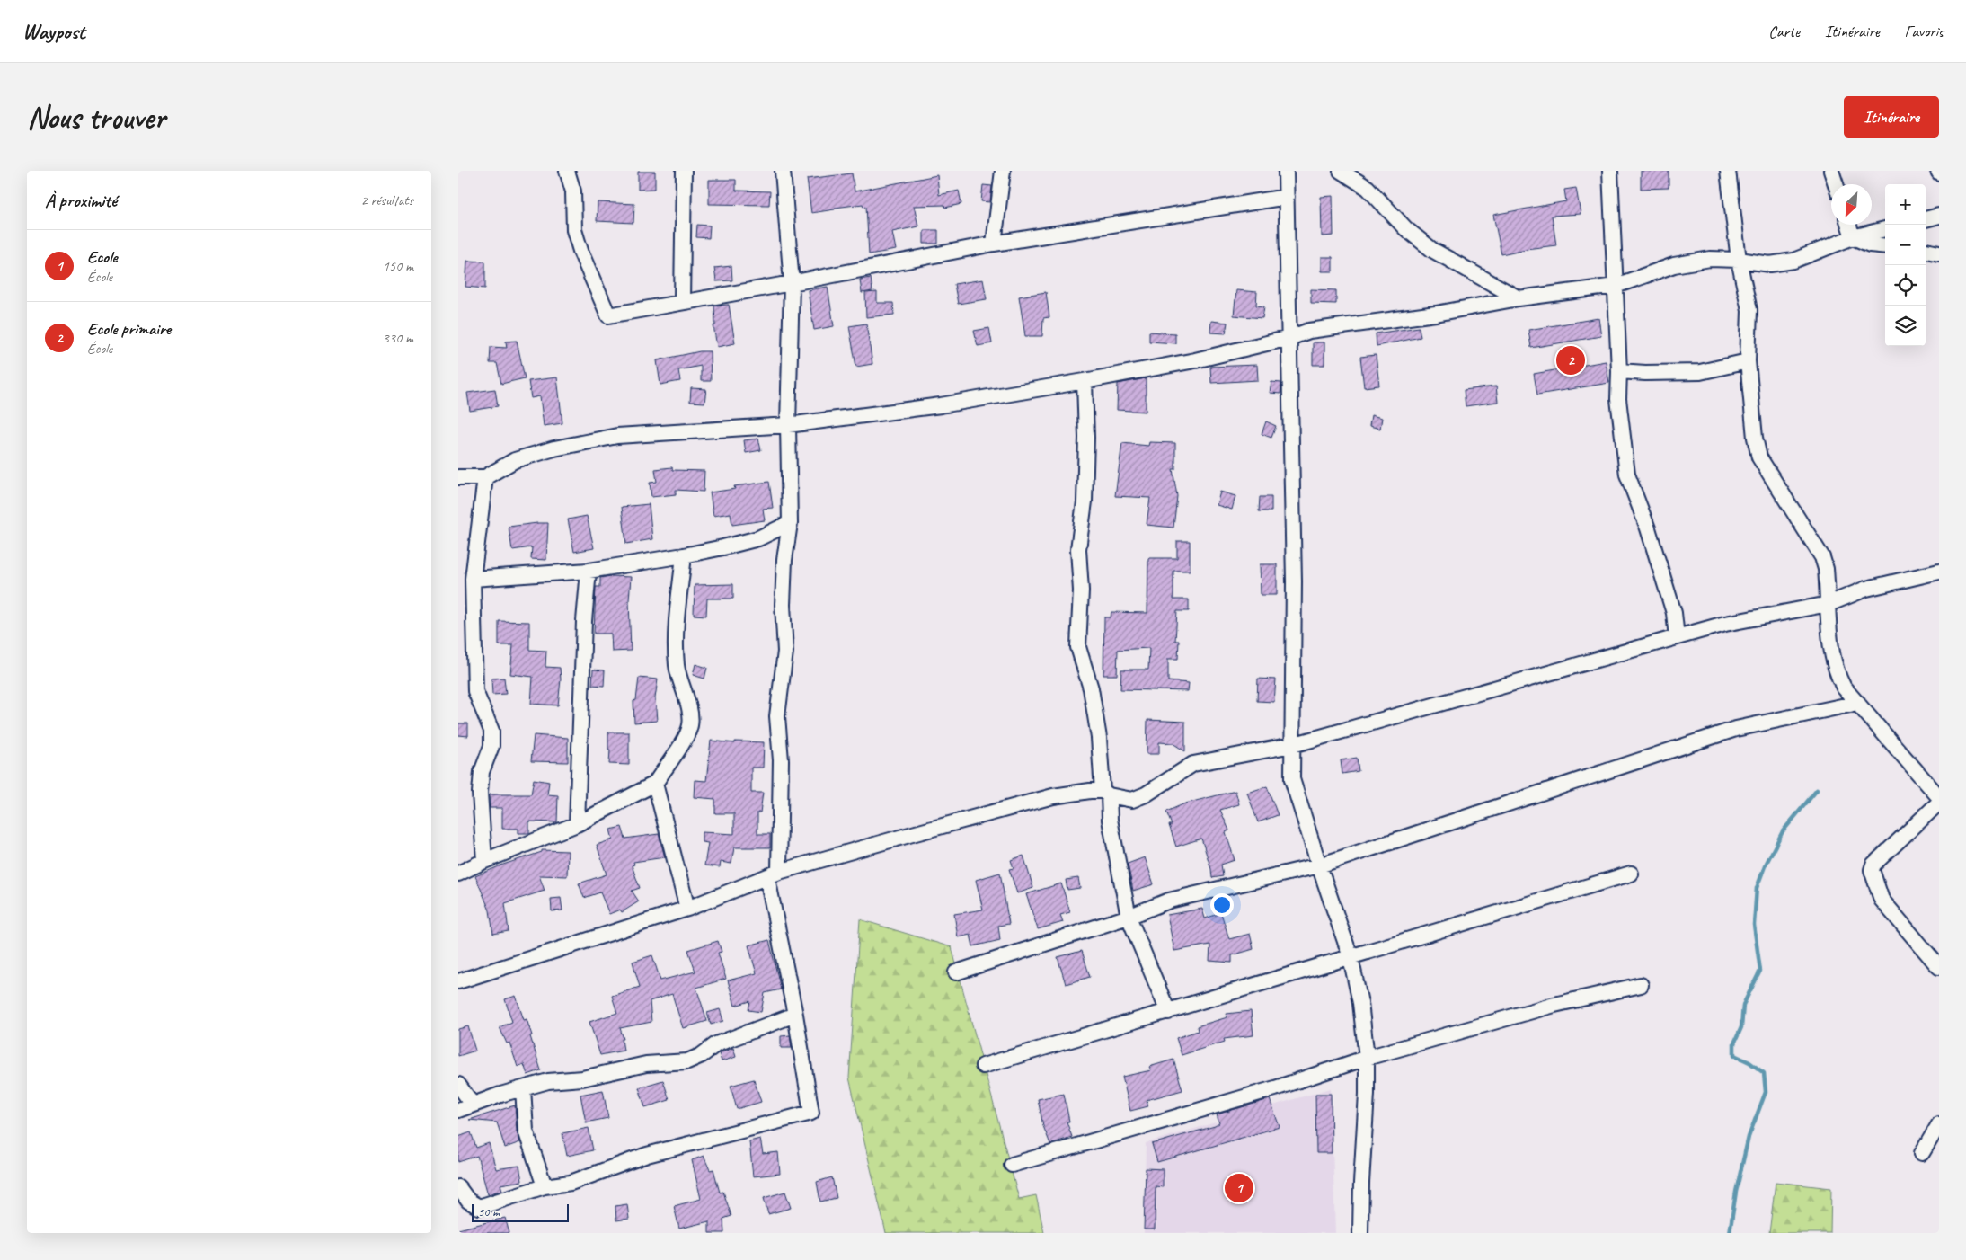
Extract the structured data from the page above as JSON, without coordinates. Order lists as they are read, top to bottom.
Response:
{
  "scale_bar": "50 m",
  "north": "bottom left",
  "page": {
    "header": "Waypost",
    "nav": ["Carte", "Itinéraire", "Favoris"],
    "buttons": "Itinéraire",
    "title": "Nous trouver",
    "heading": ["À proximité", "2 résultats"],
    "map_buttons": ["+", "−"],
    "list": [
      {
        "mark": "1",
        "name": "Ecole",
        "note": "École",
        "value": "150 m"
      },
      {
        "mark": "2",
        "name": "Ecole primaire",
        "note": "École",
        "value": "330 m"
      }
    ],
    "pins": ["2", "1"],
    "scale": "50 m"
  }
}
